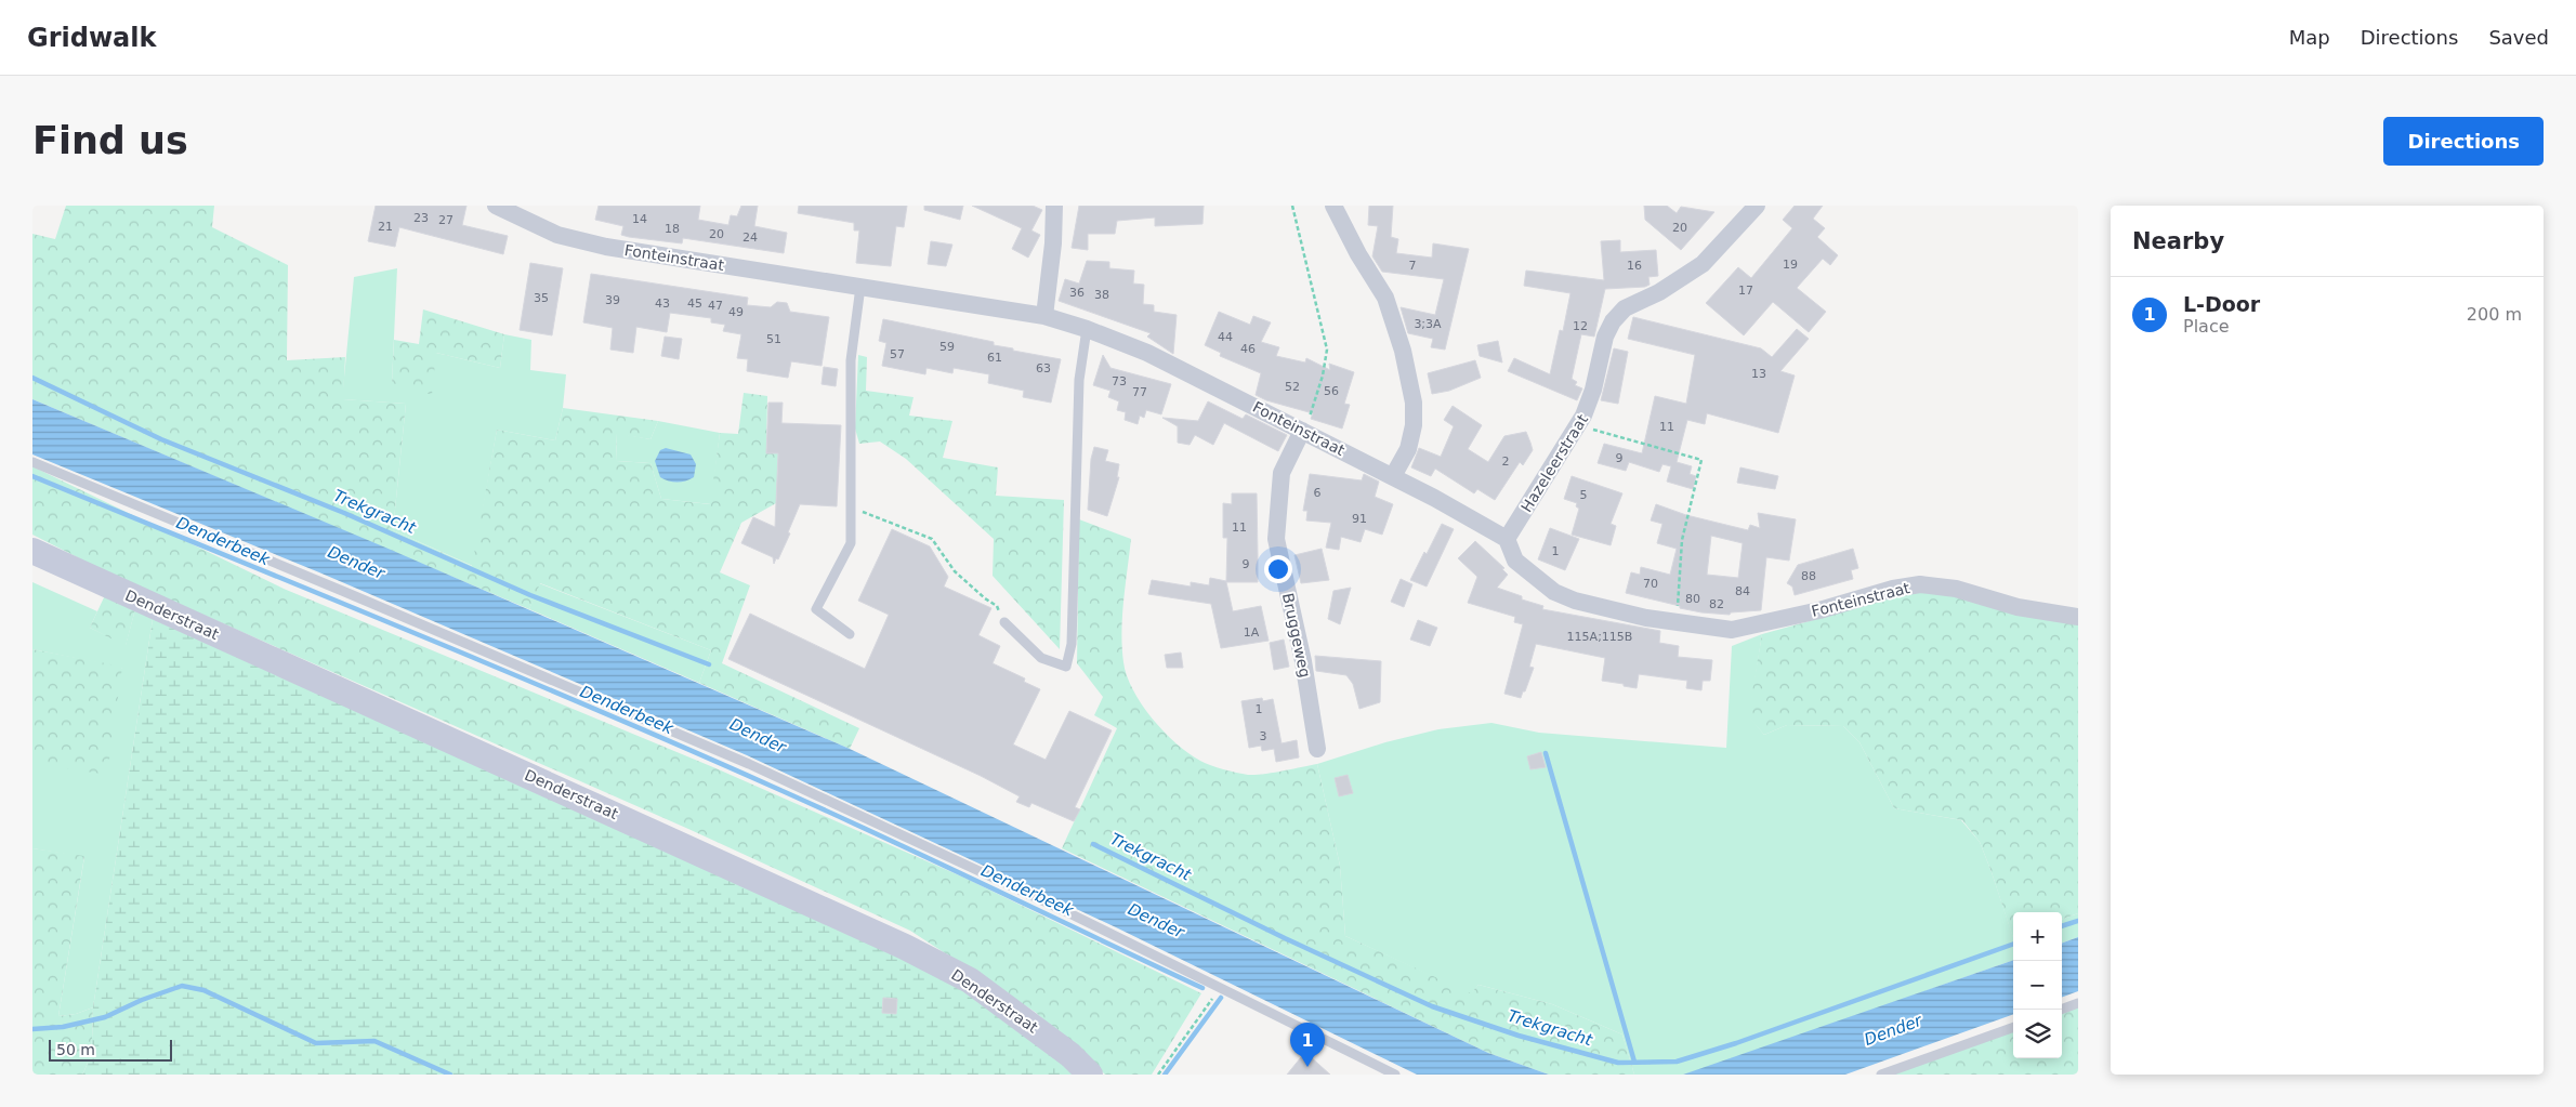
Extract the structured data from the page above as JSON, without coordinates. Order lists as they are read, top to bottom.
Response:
{
  "streets": {
    "street": [
      "Fonteinstraat",
      "Hazeleerstraat",
      "Denderstraat",
      "Bruggeweg"
    ]
  },
  "crossings": [
    ["Fonteinstraat", "Hazeleerstraat"],
    ["Fonteinstraat", "Bruggeweg"]
  ],
  "water": ["Trekgracht", "Denderbeek", "Dender"],
  "house_numbers": [
    "23",
    "14",
    "27",
    "21",
    "20",
    "18",
    "20",
    "24",
    "19",
    "7",
    "16",
    "17",
    "36",
    "38",
    "35",
    "39",
    "43",
    "45",
    "47",
    "49",
    "3;3A",
    "12",
    "44",
    "51",
    "59",
    "46",
    "57",
    "61",
    "63",
    "13",
    "73",
    "52",
    "56",
    "77",
    "11",
    "9",
    "2",
    "6",
    "5",
    "91",
    "11",
    "1",
    "9",
    "88",
    "70",
    "84",
    "80",
    "82",
    "1A",
    "115A;115B",
    "1",
    "3"
  ],
  "scale_bar": "50 m",
  "page": {
    "header": "Gridwalk",
    "nav": ["Map", "Directions", "Saved"],
    "buttons": "Directions",
    "title": "Find us",
    "heading": "Nearby",
    "list": [
      {
        "mark": "1",
        "name": "L-Door",
        "note": "Place",
        "value": "200 m"
      }
    ],
    "map_buttons": ["+", "−"],
    "pins": "1",
    "scale": "50 m"
  }
}
